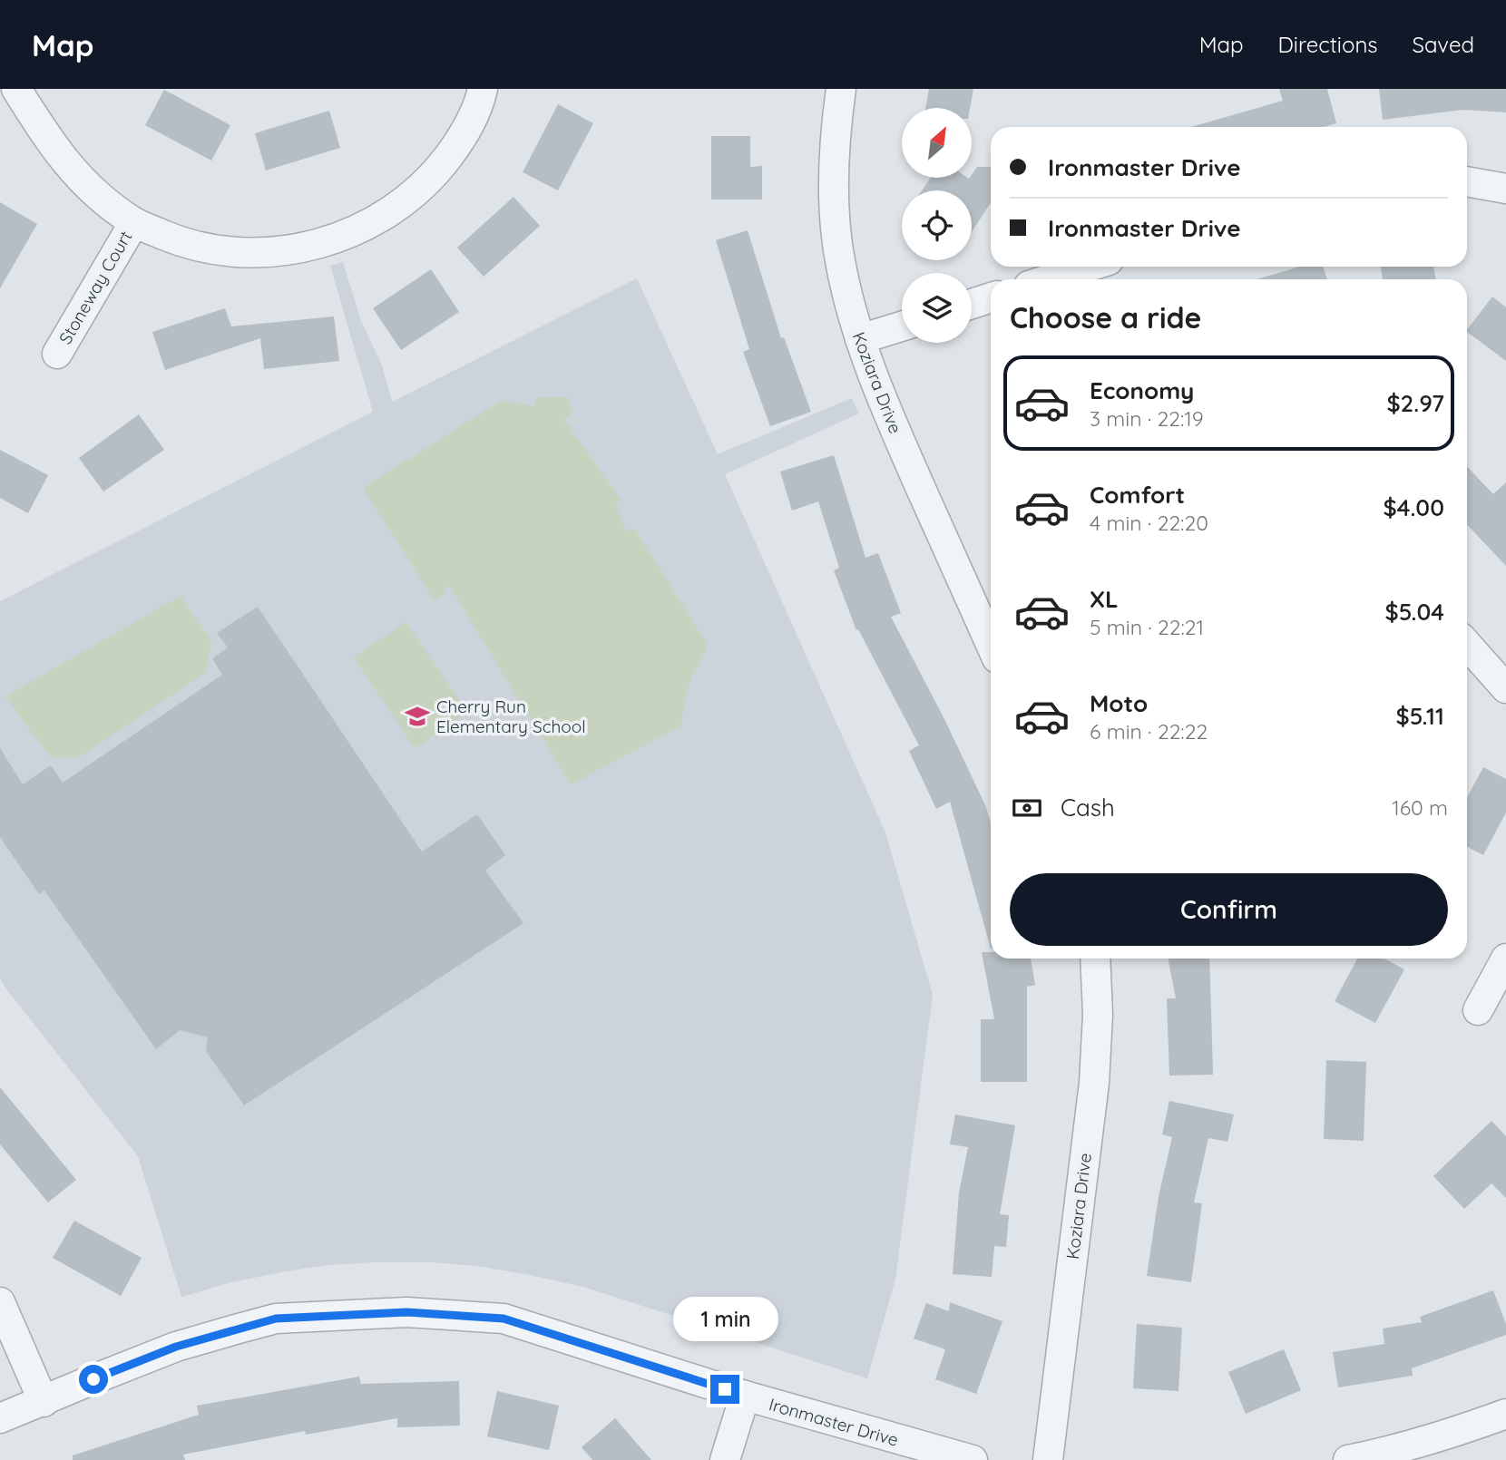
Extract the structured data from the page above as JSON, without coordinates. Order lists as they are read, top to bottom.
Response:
{
  "streets": {
    "street": ["Stoneway Court", "Koziara Drive", "Ironmaster Drive"]
  },
  "places": {
    "school or university": ["Cherry Run Elementary School"]
  },
  "north": "top right",
  "page": {
    "header": "Map",
    "nav": ["Map", "Directions", "Saved"],
    "banner": ["Ironmaster Drive", "Ironmaster Drive"],
    "heading": "Choose a ride",
    "list": [
      {
        "name": "Economy",
        "note": "3 min · 22:19",
        "value": "$2.97"
      },
      {
        "name": "Comfort",
        "note": "4 min · 22:20",
        "value": "$4.00"
      },
      {
        "name": "XL",
        "note": "5 min · 22:21",
        "value": "$5.04"
      },
      {
        "name": "Moto",
        "note": "6 min · 22:22",
        "value": "$5.11"
      }
    ],
    "pay": ["Cash", "160 m"],
    "buttons": "Confirm",
    "bubble": "1 min"
  }
}
